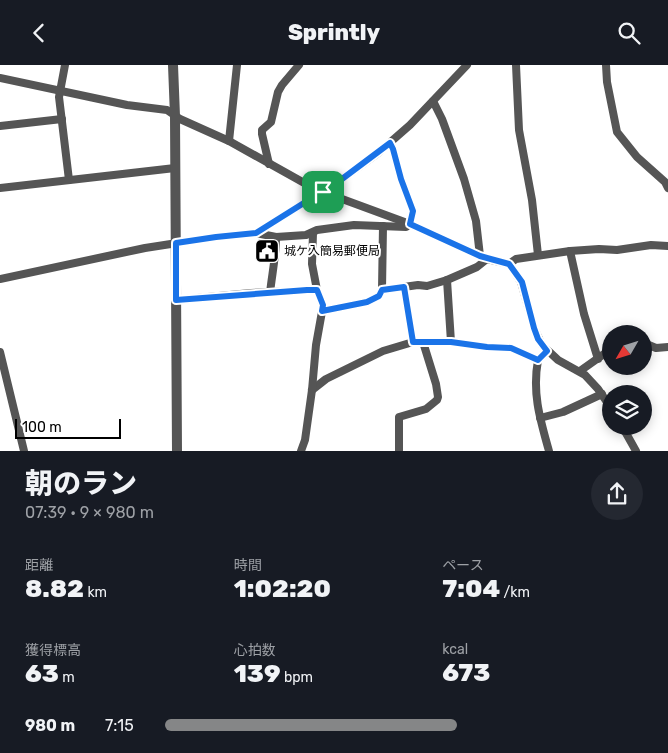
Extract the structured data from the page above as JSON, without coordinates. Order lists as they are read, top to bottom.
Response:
{
  "places": {
    "public building": ["城ケ入簡易郵便局"]
  },
  "scale_bar": "100 m",
  "north": "bottom left",
  "page": {
    "header": "Sprintly",
    "scale": "100 m",
    "heading": ["朝のラン", "07:39 · 9 × 980 m"],
    "stats": [
      ["距離", "8.82 km"],
      ["時間", "1:02:20"],
      ["ペース", "7:04 /km"],
      ["獲得標高", "63 m"],
      ["心拍数", "139 bpm"],
      ["kcal", "673"]
    ],
    "list": [
      {
        "name": "980 m",
        "note": "7:15"
      }
    ]
  }
}
